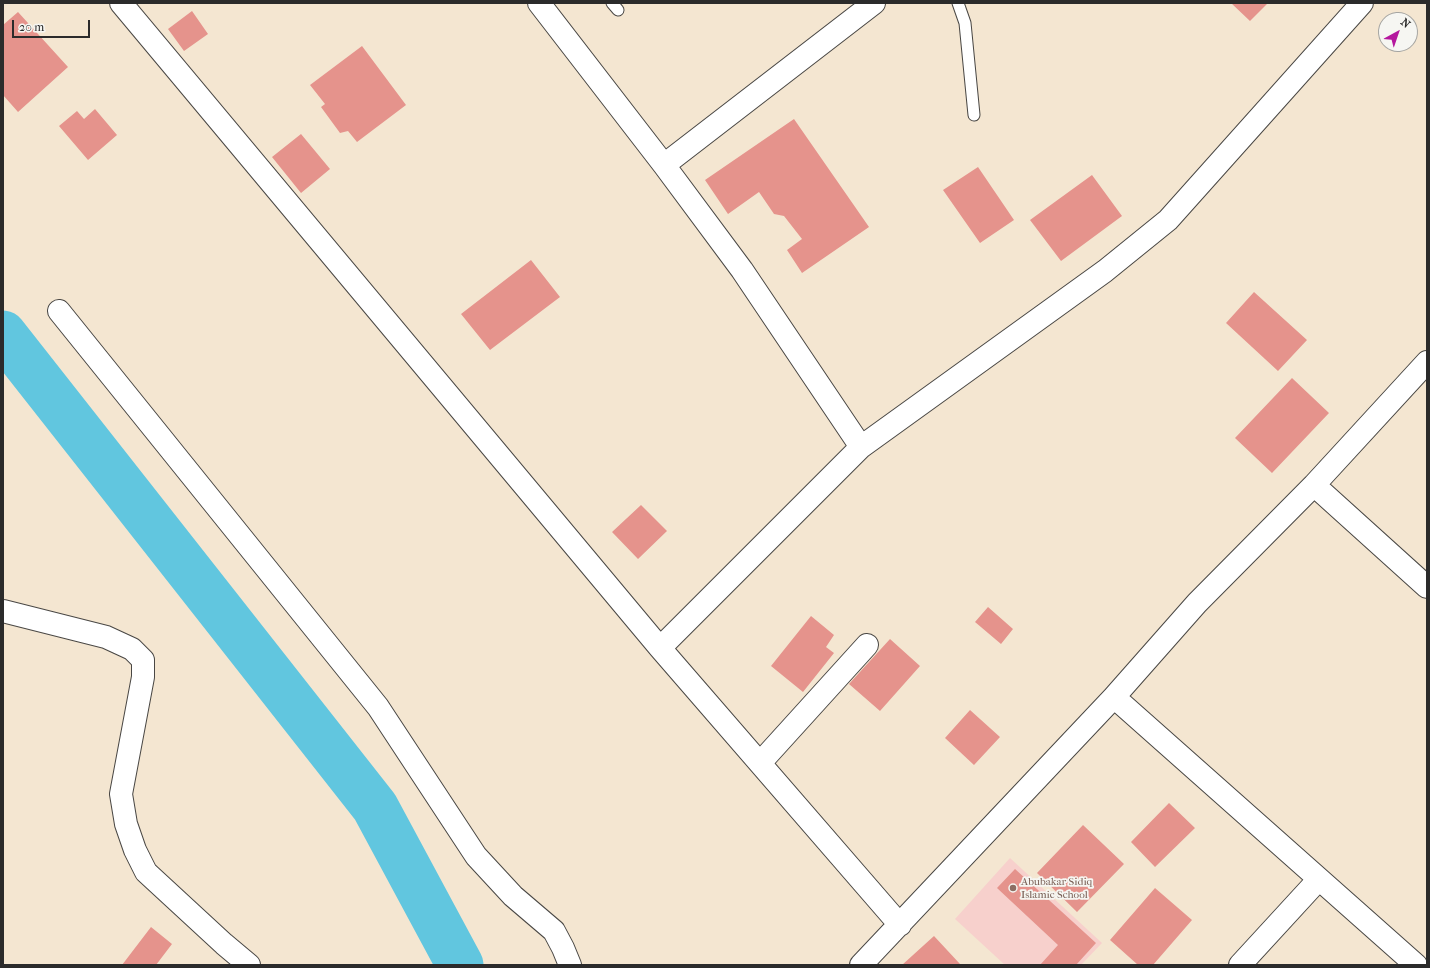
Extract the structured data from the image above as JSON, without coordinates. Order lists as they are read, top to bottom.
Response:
{
  "places": ["Abubakar Sidiq Islamic School"],
  "scale_bar": "20 m",
  "north": "top right"
}
